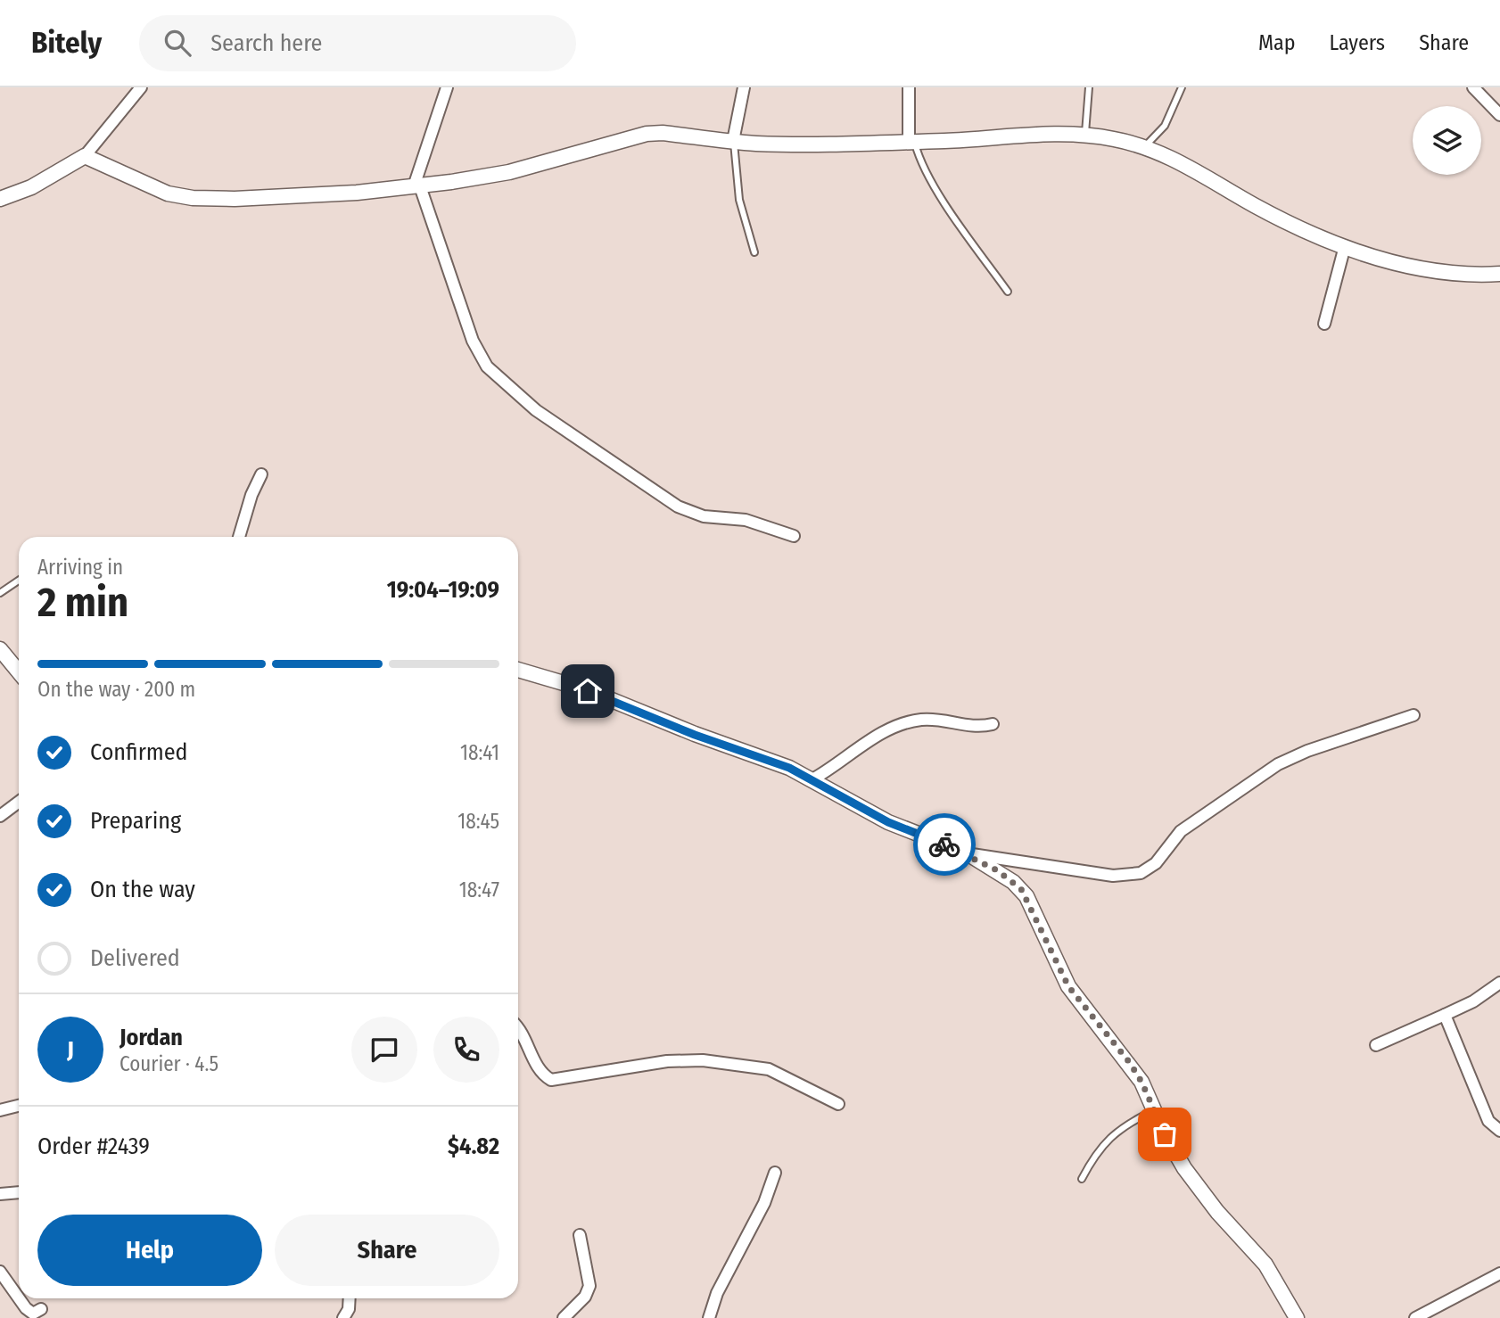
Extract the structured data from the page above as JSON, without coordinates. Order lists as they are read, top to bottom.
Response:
{
  "page": {
    "header": "Bitely",
    "search": "Search here",
    "nav": ["Map", "Layers", "Share"],
    "heading": ["2 min", "Arriving in", "19:04–19:09"],
    "panel": [
      "Jordan",
      "Courier · 4.5",
      "Order #2439",
      "$4.82"
    ],
    "bar": "On the way · 200 m",
    "list": [
      ["Confirmed", "18:41"],
      ["Preparing", "18:45"],
      ["On the way", "18:47"],
      "Delivered"
    ],
    "round": "J",
    "buttons": ["Help", "Share"]
  }
}
